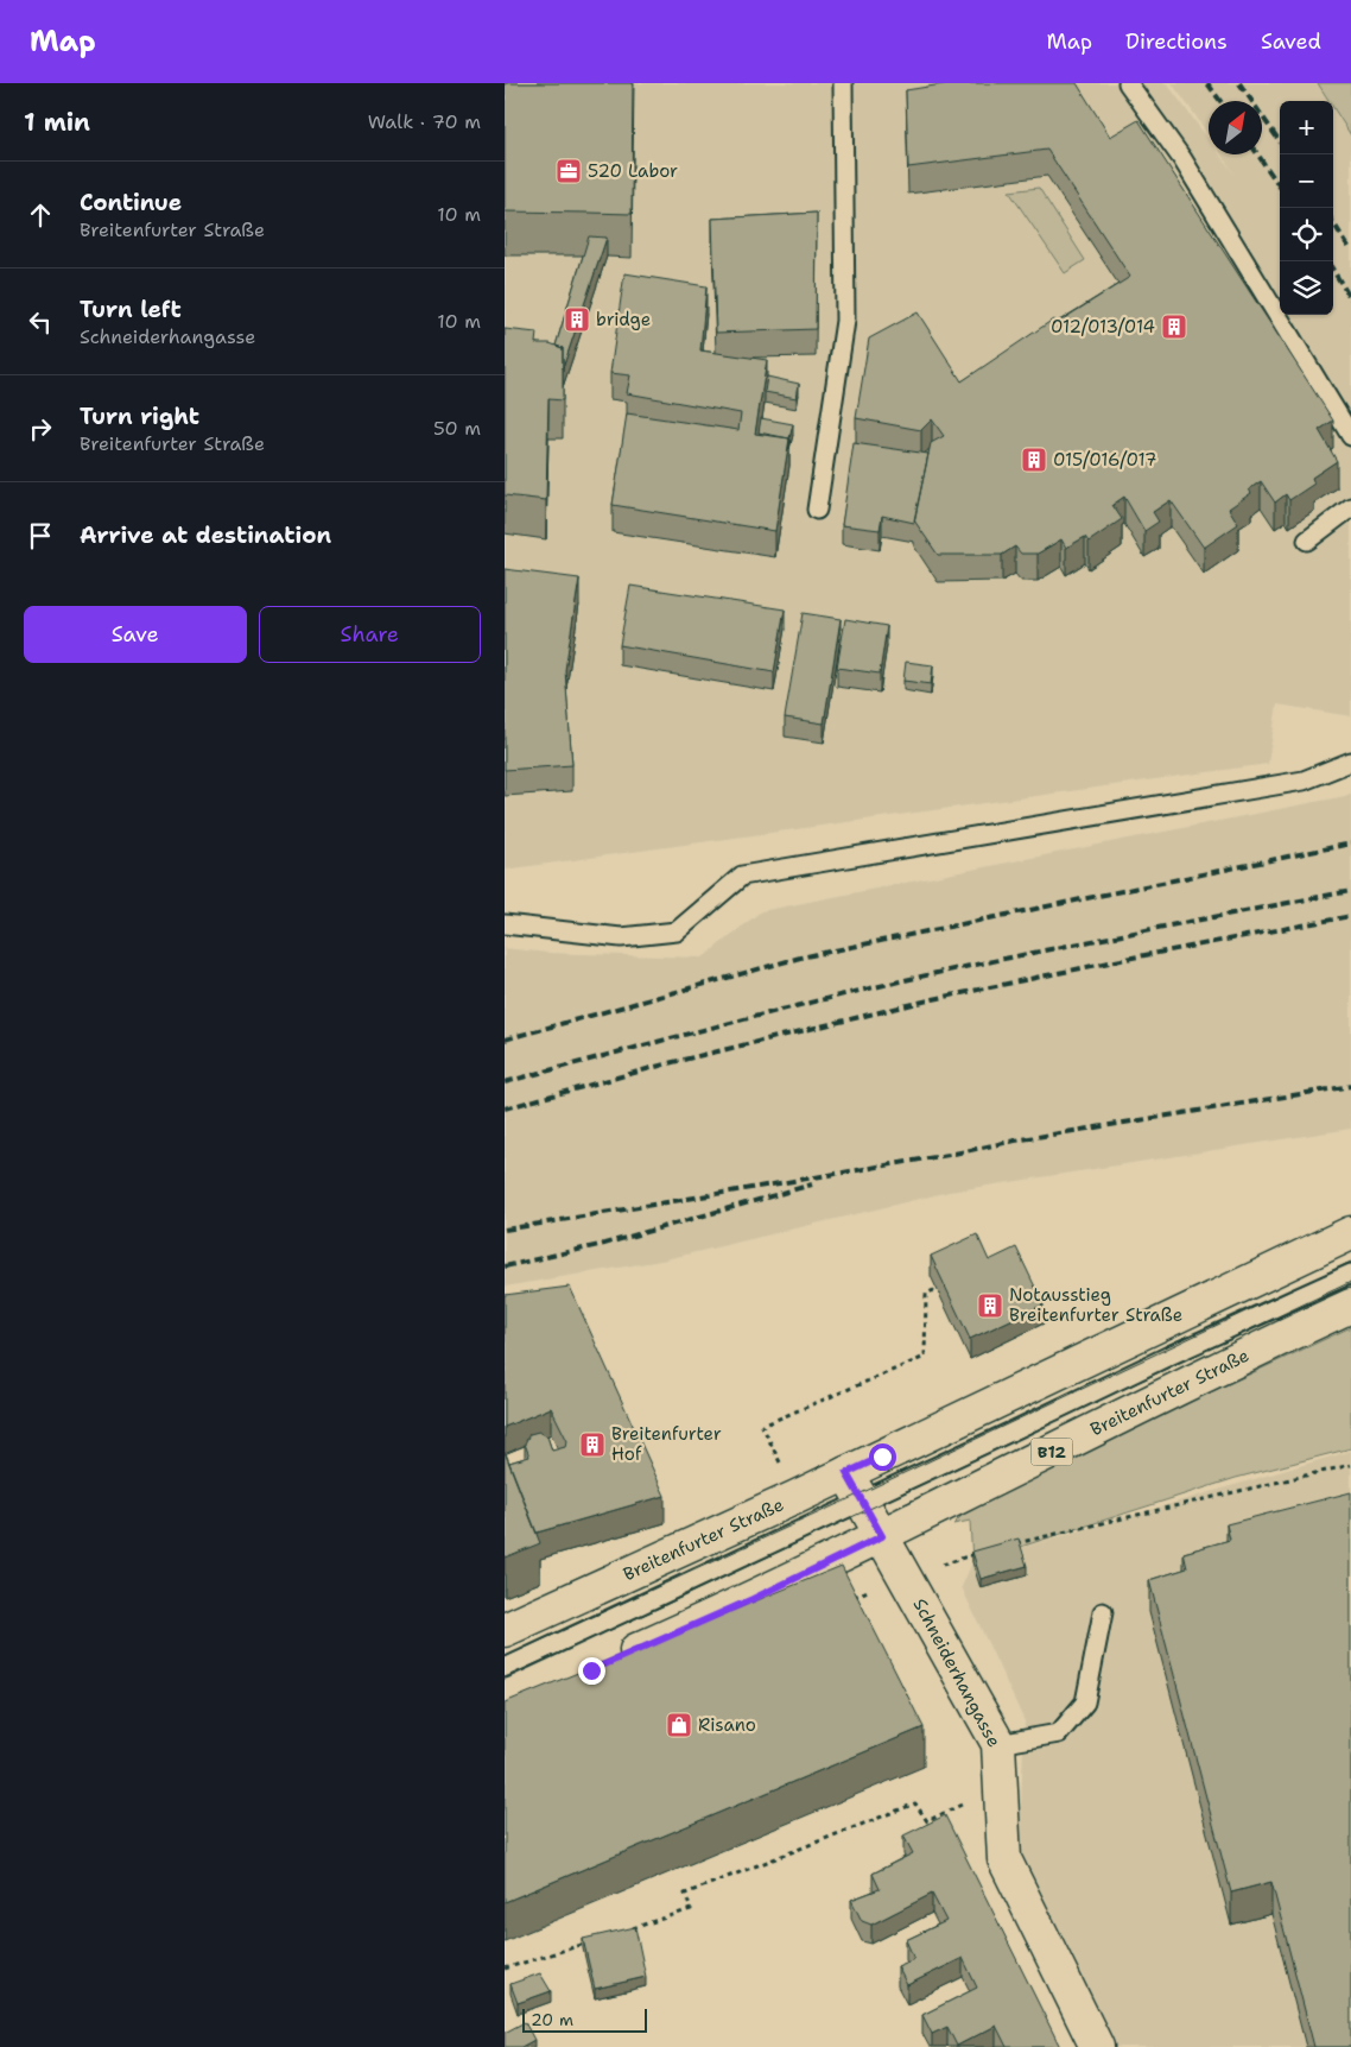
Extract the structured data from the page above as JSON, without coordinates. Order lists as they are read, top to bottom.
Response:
{
  "streets": {
    "main road": ["Breitenfurter Straße", "B12", "Schneiderhangasse"]
  },
  "crossings": [
    ["Breitenfurter Straße", "Schneiderhangasse"]
  ],
  "places": {
    "office": ["520 Labor"],
    "building": [
      "bridge",
      "012/013/014",
      "015/016/017",
      "Notausstieg Breitenfurter Straße",
      "Breitenfurter Hof"
    ],
    "shop": ["Risano"]
  },
  "scale_bar": "20 m",
  "north": "top right",
  "page": {
    "header": "Map",
    "nav": ["Map", "Directions", "Saved"],
    "heading": ["1 min", "Walk · 70 m"],
    "map_buttons": ["+", "−"],
    "list": [
      ["Continue", "Breitenfurter Straße", "10 m"],
      ["Turn left", "Schneiderhangasse", "10 m"],
      ["Turn right", "Breitenfurter Straße", "50 m"],
      "Arrive at destination"
    ],
    "buttons": ["Save", "Share"],
    "scale": "20 m"
  }
}
